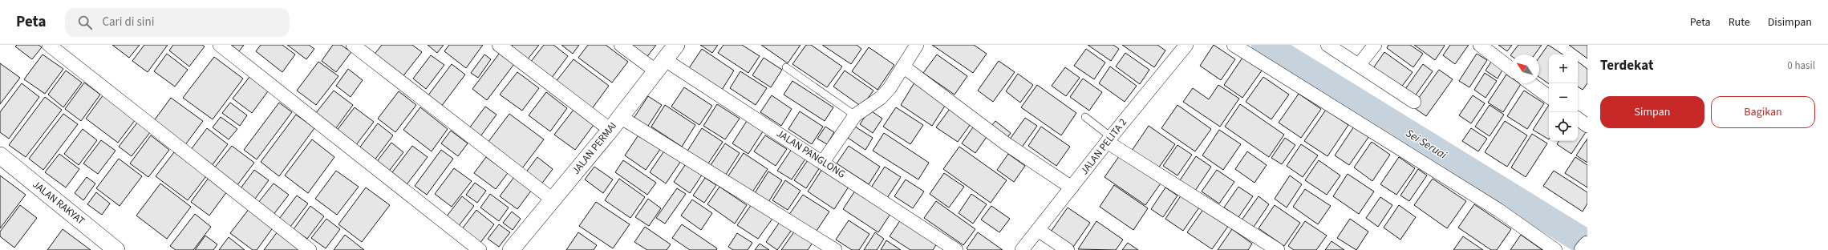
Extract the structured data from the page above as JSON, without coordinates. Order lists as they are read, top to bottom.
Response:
{
  "streets": {
    "street": [
      "JALAN PELITA 2",
      "JALAN PERMAI",
      "JALAN PANGLONG",
      "JALAN RAKYAT"
    ]
  },
  "crossings": [
    ["JALAN PERMAI", "JALAN PANGLONG"]
  ],
  "water": ["Sei Seruai"],
  "north": "top left",
  "page": {
    "header": "Peta",
    "search": "Cari di sini",
    "nav": ["Peta", "Rute", "Disimpan"],
    "heading": ["Terdekat", "0 hasil"],
    "map_buttons": ["+", "−"],
    "buttons": ["Simpan", "Bagikan"]
  }
}
